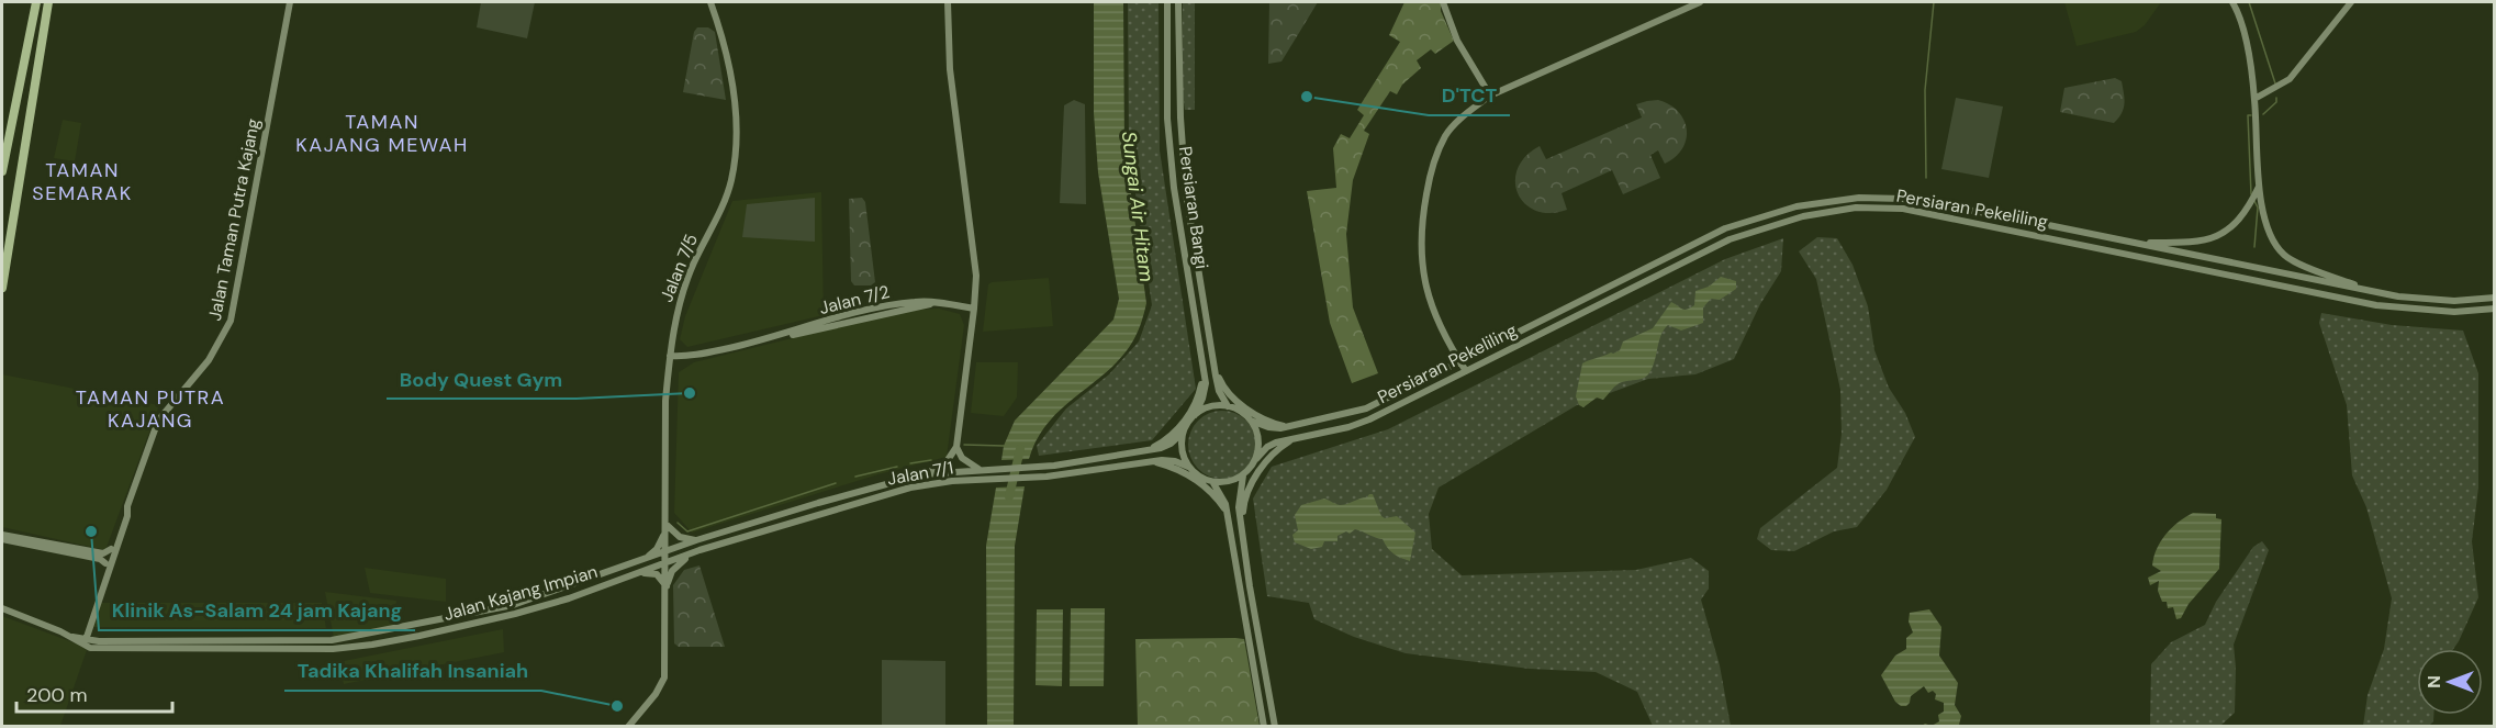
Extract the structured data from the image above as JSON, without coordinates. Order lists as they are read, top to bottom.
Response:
{
  "streets": {
    "street": [
      "Persiaran Bangi",
      "Persiaran Pekeliling",
      "Jalan Taman Putra Kajang",
      "Jalan 7/5",
      "Jalan 7/2",
      "Jalan 7/1",
      "Jalan Kajang Impian"
    ]
  },
  "crossings": [
    ["Persiaran Bangi", "Persiaran Pekeliling"],
    ["Persiaran Bangi", "Jalan 7/1"],
    ["Persiaran Pekeliling", "Jalan 7/1"],
    ["Jalan Taman Putra Kajang", "Jalan Kajang Impian"],
    ["Jalan 7/5", "Jalan 7/2"],
    ["Jalan 7/5", "Jalan 7/1"],
    ["Jalan 7/5", "Jalan Kajang Impian"],
    ["Jalan 7/2", "Jalan 7/1"],
    ["Jalan 7/1", "Jalan Kajang Impian"]
  ],
  "districts": ["TAMAN KAJANG MEWAH", "TAMAN SEMARAK", "TAMAN PUTRA KAJANG"],
  "water": ["Sungai Air Hitam"],
  "places": [
    "D'TCT",
    "Body Quest Gym",
    "Klinik As-Salam 24 jam Kajang",
    "Tadika Khalifah Insaniah"
  ],
  "scale_bar": "200 m",
  "north": "left"
}
